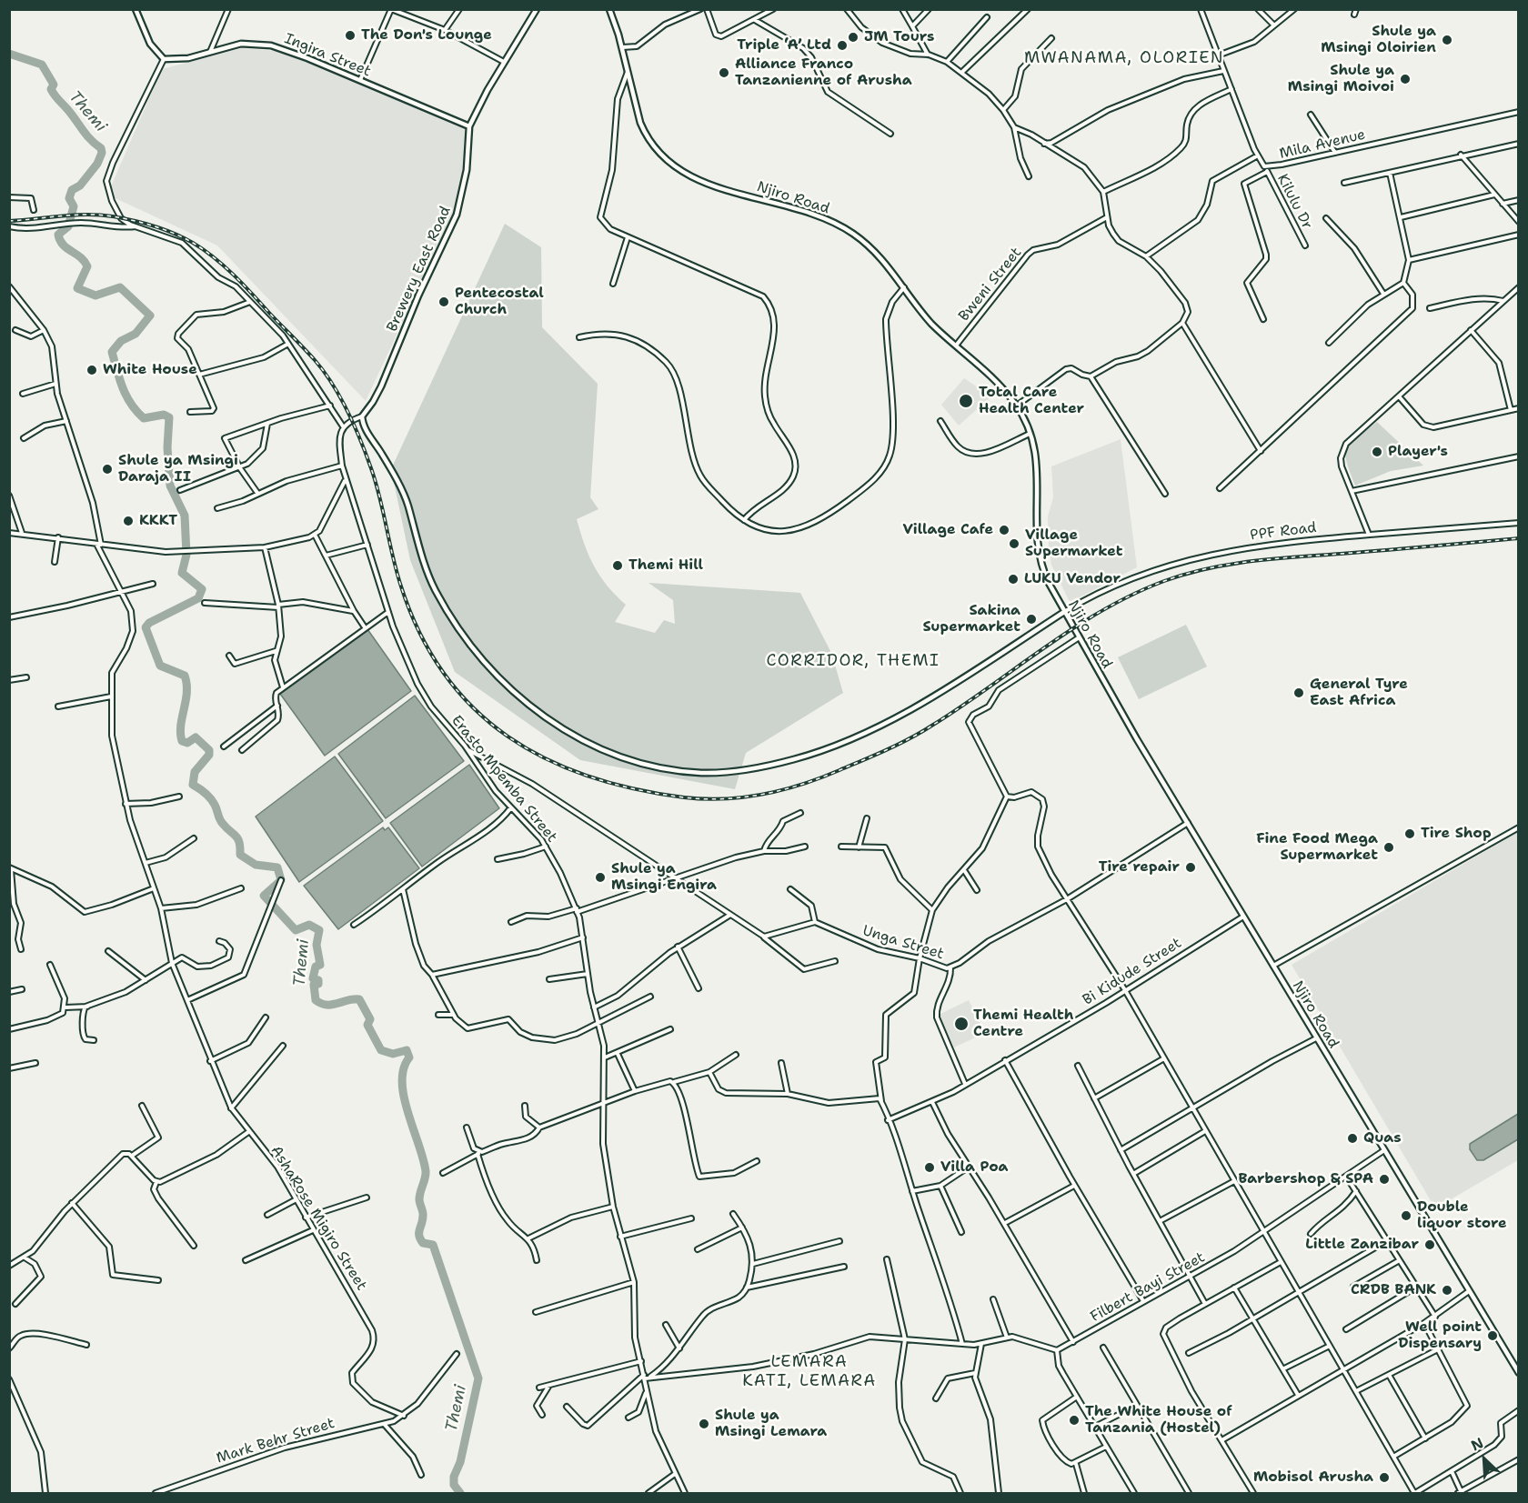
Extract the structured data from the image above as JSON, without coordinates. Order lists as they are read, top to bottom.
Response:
{
  "streets": {
    "street": [
      "Ingira Street",
      "Mila Avenue",
      "Njiro Road",
      "Kilulu Dr",
      "Brewery East Road",
      "Bweni Street",
      "PPF Road",
      "Erasto Mpemba Street",
      "Unga Street",
      "Bi Kidude Street",
      "AshaRose Migiro Street",
      "Filbert Bayi Street",
      "Mark Behr Street"
    ]
  },
  "crossings": [
    ["Ingira Street", "Brewery East Road"],
    ["Mila Avenue", "Kilulu Dr"],
    ["Njiro Road", "Bweni Street"],
    ["Njiro Road", "PPF Road"],
    ["Njiro Road", "Unga Street"],
    ["Njiro Road", "Bi Kidude Street"],
    ["Njiro Road", "Filbert Bayi Street"],
    ["AshaRose Migiro Street", "Mark Behr Street"]
  ],
  "districts": ["MWANAMA, OLORIEN", "CORRIDOR, THEMI", "LEMARA KATI, LEMARA"],
  "water": ["Themi"],
  "places": [
    "The Don's Lounge",
    "JM Tours",
    "Shule ya Msingi Oloirien",
    "Triple ‘A’ Ltd",
    "Alliance Franco Tanzanienne of Arusha",
    "Shule ya Msingi Moivoi",
    "Pentecostal Church",
    "White House",
    "Total Care Health Center",
    "Player's",
    "Shule ya Msingi Daraja II",
    "KKKT",
    "Village Cafe",
    "Village Supermarket",
    "Themi Hill",
    "LUKU Vendor",
    "Sakina Supermarket",
    "General Tyre East Africa",
    "Tire Shop",
    "Fine Food Mega Supermarket",
    "Tire repair",
    "Shule ya Msingi Engira",
    "Themi Health Centre",
    "Quas",
    "Villa Poa",
    "Barbershop & SPA",
    "Double liquor store",
    "Little Zanzibar",
    "CRDB BANK",
    "Well point Dispensary",
    "The White House of Tanzania (Hostel)",
    "Shule ya Msingi Lemara",
    "Mobisol Arusha"
  ],
  "north": "top left"
}
